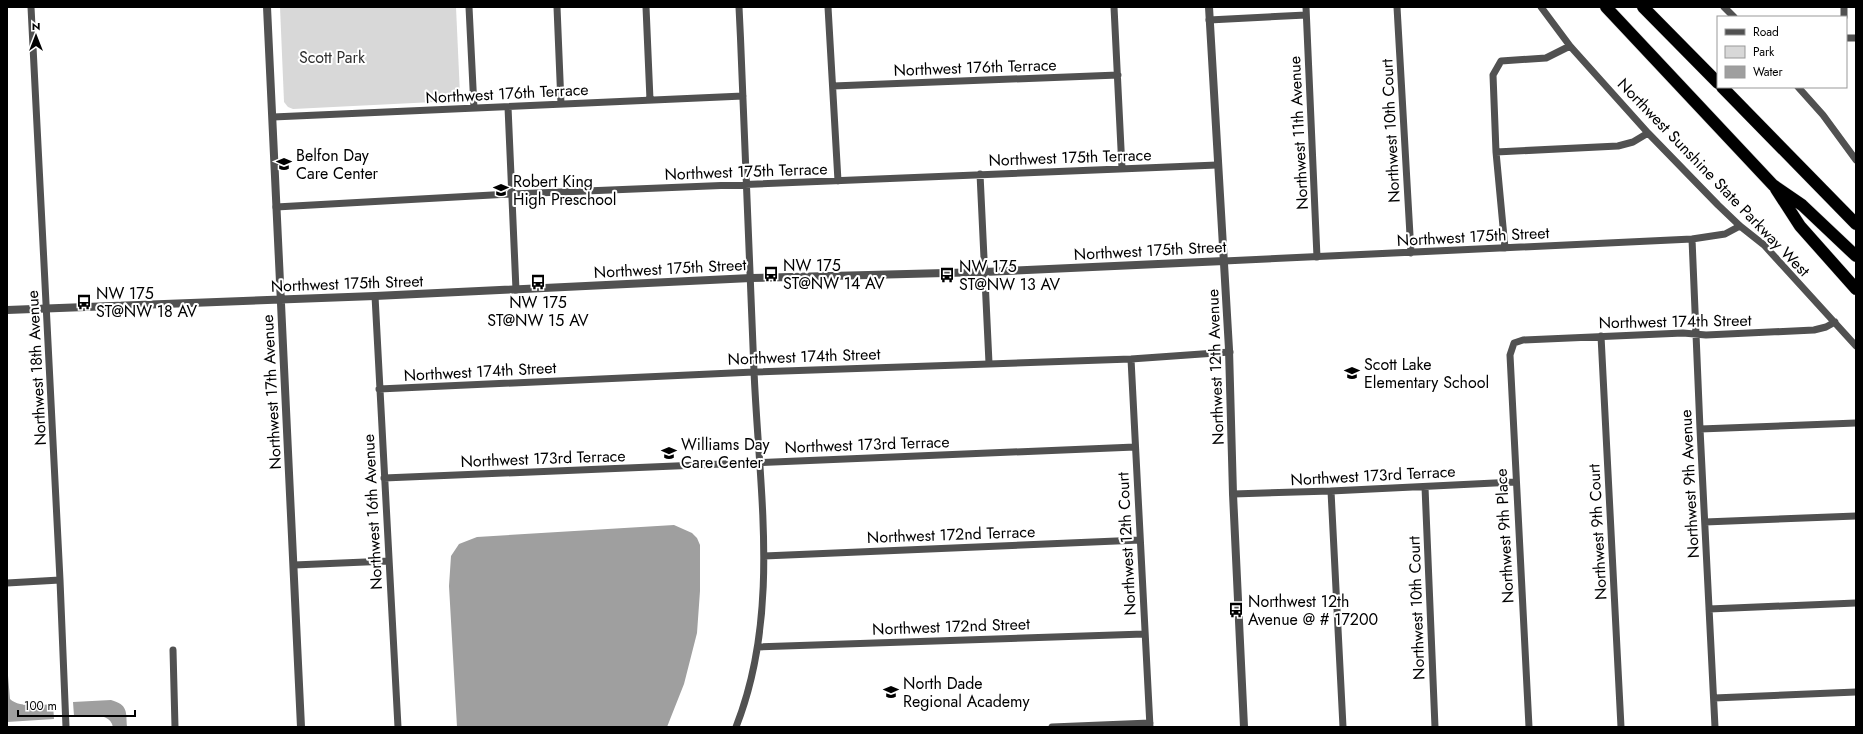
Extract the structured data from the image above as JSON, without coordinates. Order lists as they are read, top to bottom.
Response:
{
  "streets": {
    "street": [
      "Northwest 176th Terrace",
      "Northwest 10th Court",
      "Northwest 11th Avenue",
      "Northwest 175th Terrace",
      "Northwest Sunshine State Parkway West",
      "Northwest 175th Street",
      "Northwest 174th Street",
      "Northwest 12th Avenue",
      "Northwest 18th Avenue",
      "Northwest 17th Avenue",
      "Northwest 173rd Terrace",
      "Northwest 9th Avenue",
      "Northwest 16th Avenue",
      "Northwest 9th Court",
      "Northwest 172nd Terrace",
      "Northwest 9th Place",
      "Northwest 12th Court",
      "Northwest 172nd Street"
    ]
  },
  "crossings": [
    ["Northwest 176th Terrace", "Northwest 17th Avenue"],
    ["Northwest 10th Court", "Northwest 175th Street"],
    ["Northwest 10th Court", "Northwest 173rd Terrace"],
    ["Northwest 11th Avenue", "Northwest 175th Street"],
    ["Northwest 175th Terrace", "Northwest 12th Avenue"],
    ["Northwest 175th Terrace", "Northwest 17th Avenue"],
    ["Northwest Sunshine State Parkway West", "Northwest 175th Street"],
    ["Northwest Sunshine State Parkway West", "Northwest 174th Street"],
    ["Northwest 175th Street", "Northwest 12th Avenue"],
    ["Northwest 175th Street", "Northwest 18th Avenue"],
    ["Northwest 175th Street", "Northwest 17th Avenue"],
    ["Northwest 175th Street", "Northwest 9th Avenue"],
    ["Northwest 175th Street", "Northwest 16th Avenue"],
    ["Northwest 174th Street", "Northwest 12th Avenue"],
    ["Northwest 174th Street", "Northwest 9th Avenue"],
    ["Northwest 174th Street", "Northwest 16th Avenue"],
    ["Northwest 174th Street", "Northwest 9th Court"],
    ["Northwest 174th Street", "Northwest 9th Place"],
    ["Northwest 174th Street", "Northwest 12th Court"],
    ["Northwest 12th Avenue", "Northwest 173rd Terrace"],
    ["Northwest 173rd Terrace", "Northwest 16th Avenue"],
    ["Northwest 173rd Terrace", "Northwest 9th Place"],
    ["Northwest 173rd Terrace", "Northwest 12th Court"],
    ["Northwest 172nd Terrace", "Northwest 12th Court"],
    ["Northwest 12th Court", "Northwest 172nd Street"]
  ],
  "parks": ["Scott Park"],
  "places": {
    "school or university": [
      "Belfon Day Care Center",
      "Robert King High Preschool",
      "Scott Lake Elementary School",
      "Williams Day Care Center",
      "North Dade Regional Academy"
    ],
    "bus stop": [
      "NW 175 ST@NW 14 AV",
      "NW 175 ST@NW 13 AV",
      "NW 175 ST@NW 15 AV",
      "NW 175 ST@NW 18 AV",
      "Northwest 12th Avenue @ # 17200"
    ]
  },
  "legend": ["Road", "Park", "Water"],
  "scale_bar": "100 m",
  "north": "top"
}
